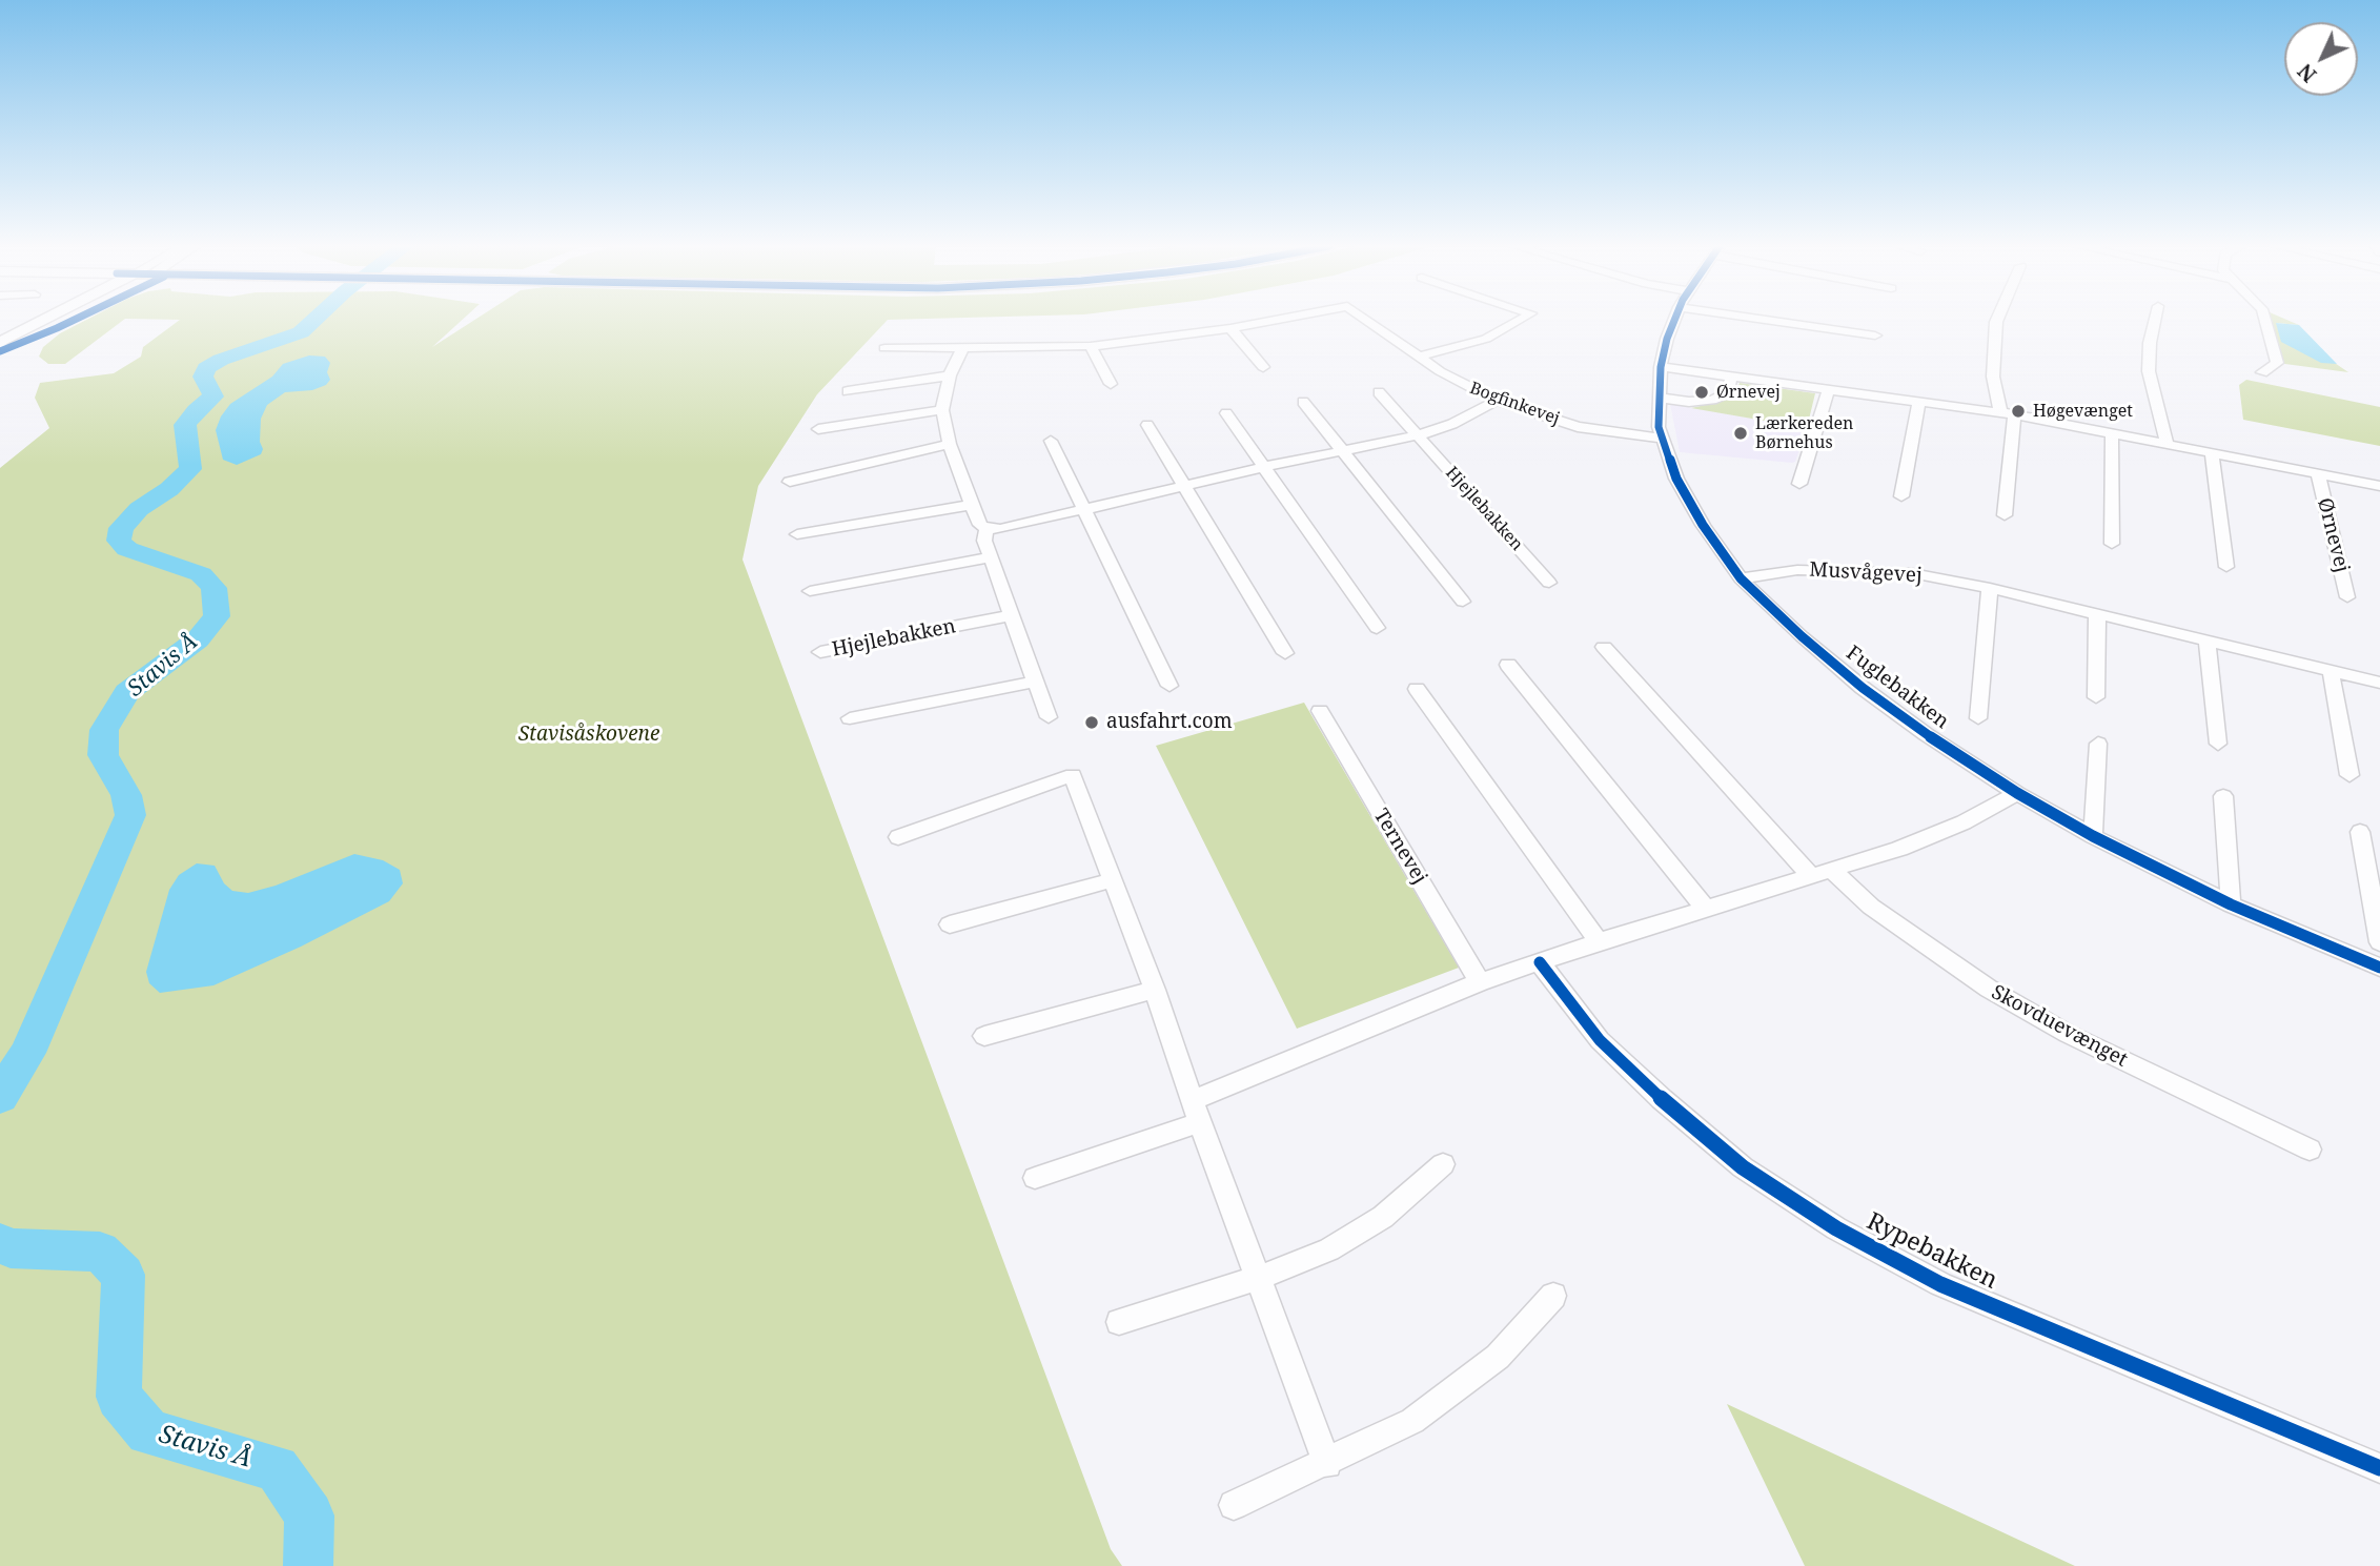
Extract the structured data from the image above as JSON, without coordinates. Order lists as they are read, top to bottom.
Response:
{
  "streets": {
    "street": [
      "Bogfinkevej",
      "Hjejlebakken",
      "Ørnevej",
      "Musvågevej",
      "Fuglebakken",
      "Ternevej",
      "Skovduevænget",
      "Rypebakken"
    ]
  },
  "crossings": [
    ["Bogfinkevej", "Fuglebakken"],
    ["Ørnevej", "Fuglebakken"],
    ["Musvågevej", "Fuglebakken"]
  ],
  "water": ["Stavis Å"],
  "parks": ["Stavisåskovene"],
  "places": [
    "Ørnevej",
    "Høgevænget",
    "Lærkereden Børnehus",
    "ausfahrt.com"
  ],
  "north": "bottom left"
}
